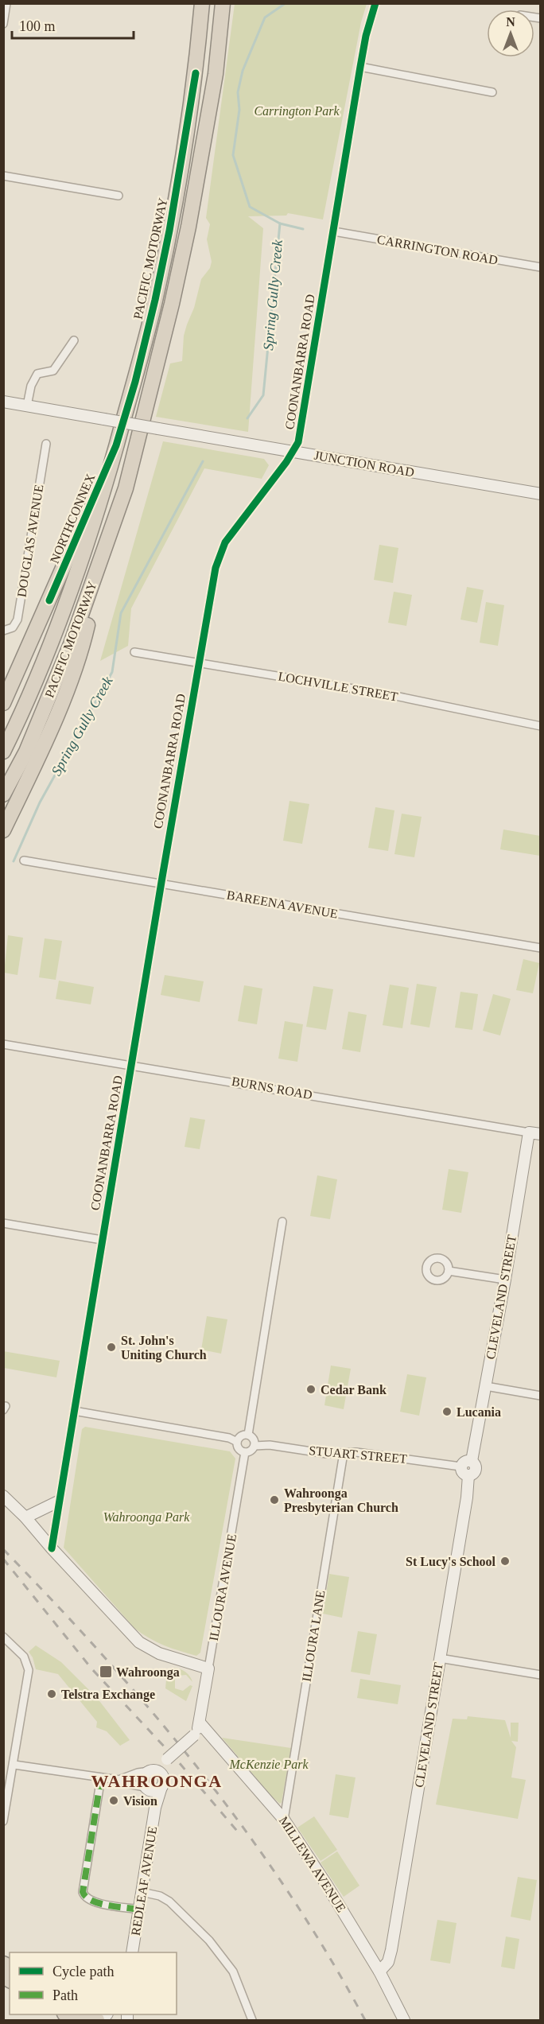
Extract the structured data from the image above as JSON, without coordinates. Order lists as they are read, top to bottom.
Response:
{
  "streets": {
    "highway": ["PACIFIC MOTORWAY", "NORTHCONNEX"],
    "street": [
      "CARRINGTON ROAD",
      "COONANBARRA ROAD",
      "JUNCTION ROAD",
      "DOUGLAS AVENUE",
      "LOCHVILLE STREET",
      "BAREENA AVENUE",
      "BURNS ROAD",
      "CLEVELAND STREET",
      "STUART STREET",
      "ILLOURA AVENUE",
      "ILLOURA LANE",
      "MILLEWA AVENUE",
      "REDLEAF AVENUE"
    ]
  },
  "crossings": [
    ["CARRINGTON ROAD", "COONANBARRA ROAD"],
    ["PACIFIC MOTORWAY", "NORTHCONNEX"],
    ["COONANBARRA ROAD", "JUNCTION ROAD"],
    ["COONANBARRA ROAD", "LOCHVILLE STREET"],
    ["COONANBARRA ROAD", "BAREENA AVENUE"],
    ["COONANBARRA ROAD", "BURNS ROAD"],
    ["BURNS ROAD", "CLEVELAND STREET"],
    ["CLEVELAND STREET", "STUART STREET"],
    ["CLEVELAND STREET", "MILLEWA AVENUE"],
    ["STUART STREET", "ILLOURA AVENUE"],
    ["STUART STREET", "ILLOURA LANE"],
    ["ILLOURA AVENUE", "MILLEWA AVENUE"],
    ["ILLOURA LANE", "MILLEWA AVENUE"]
  ],
  "districts": ["WAHROONGA"],
  "water": ["Spring Gully Creek"],
  "parks": ["Carrington Park", "Wahroonga Park", "McKenzie Park"],
  "places": {
    "other": [
      "St. John's Uniting Church",
      "Cedar Bank",
      "Lucania",
      "Wahroonga Presbyterian Church",
      "St Lucy's School",
      "Telstra Exchange",
      "Vision"
    ],
    "transit": ["Wahroonga"]
  },
  "legend": ["Cycle path", "Path"],
  "scale_bar": "100 m",
  "north": "top"
}
